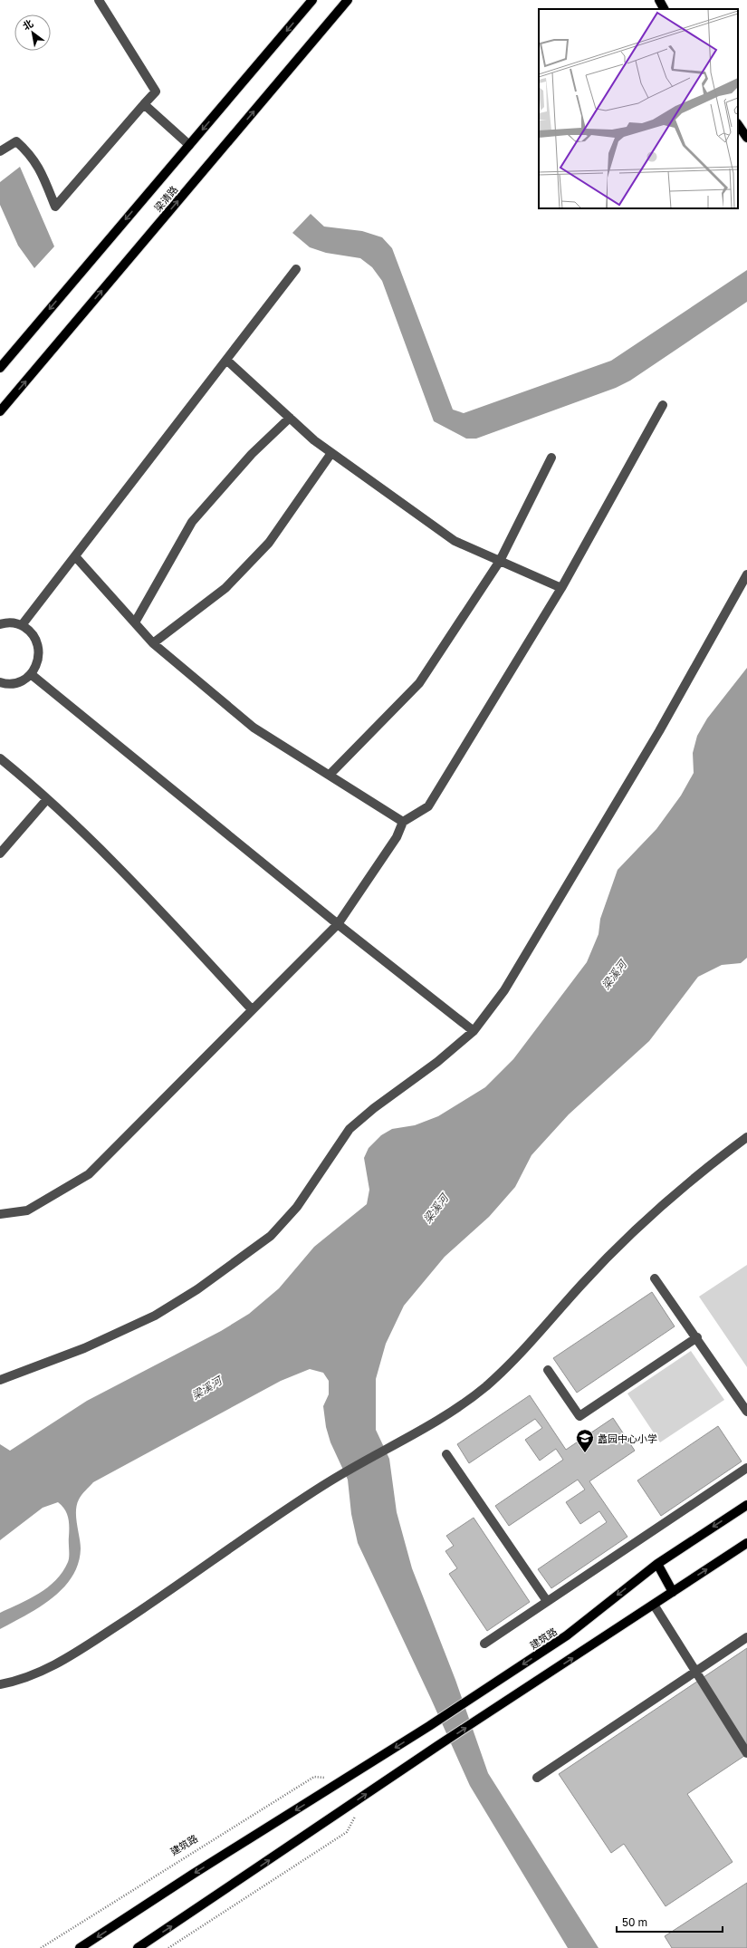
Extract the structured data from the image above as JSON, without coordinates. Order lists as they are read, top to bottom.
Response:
{
  "streets": {
    "main road": ["梁清路", "建筑路"]
  },
  "water": ["梁溪河"],
  "places": {
    "school or university": ["蠡园中心小学"]
  },
  "scale_bar": "50 m",
  "north": "top left"
}
